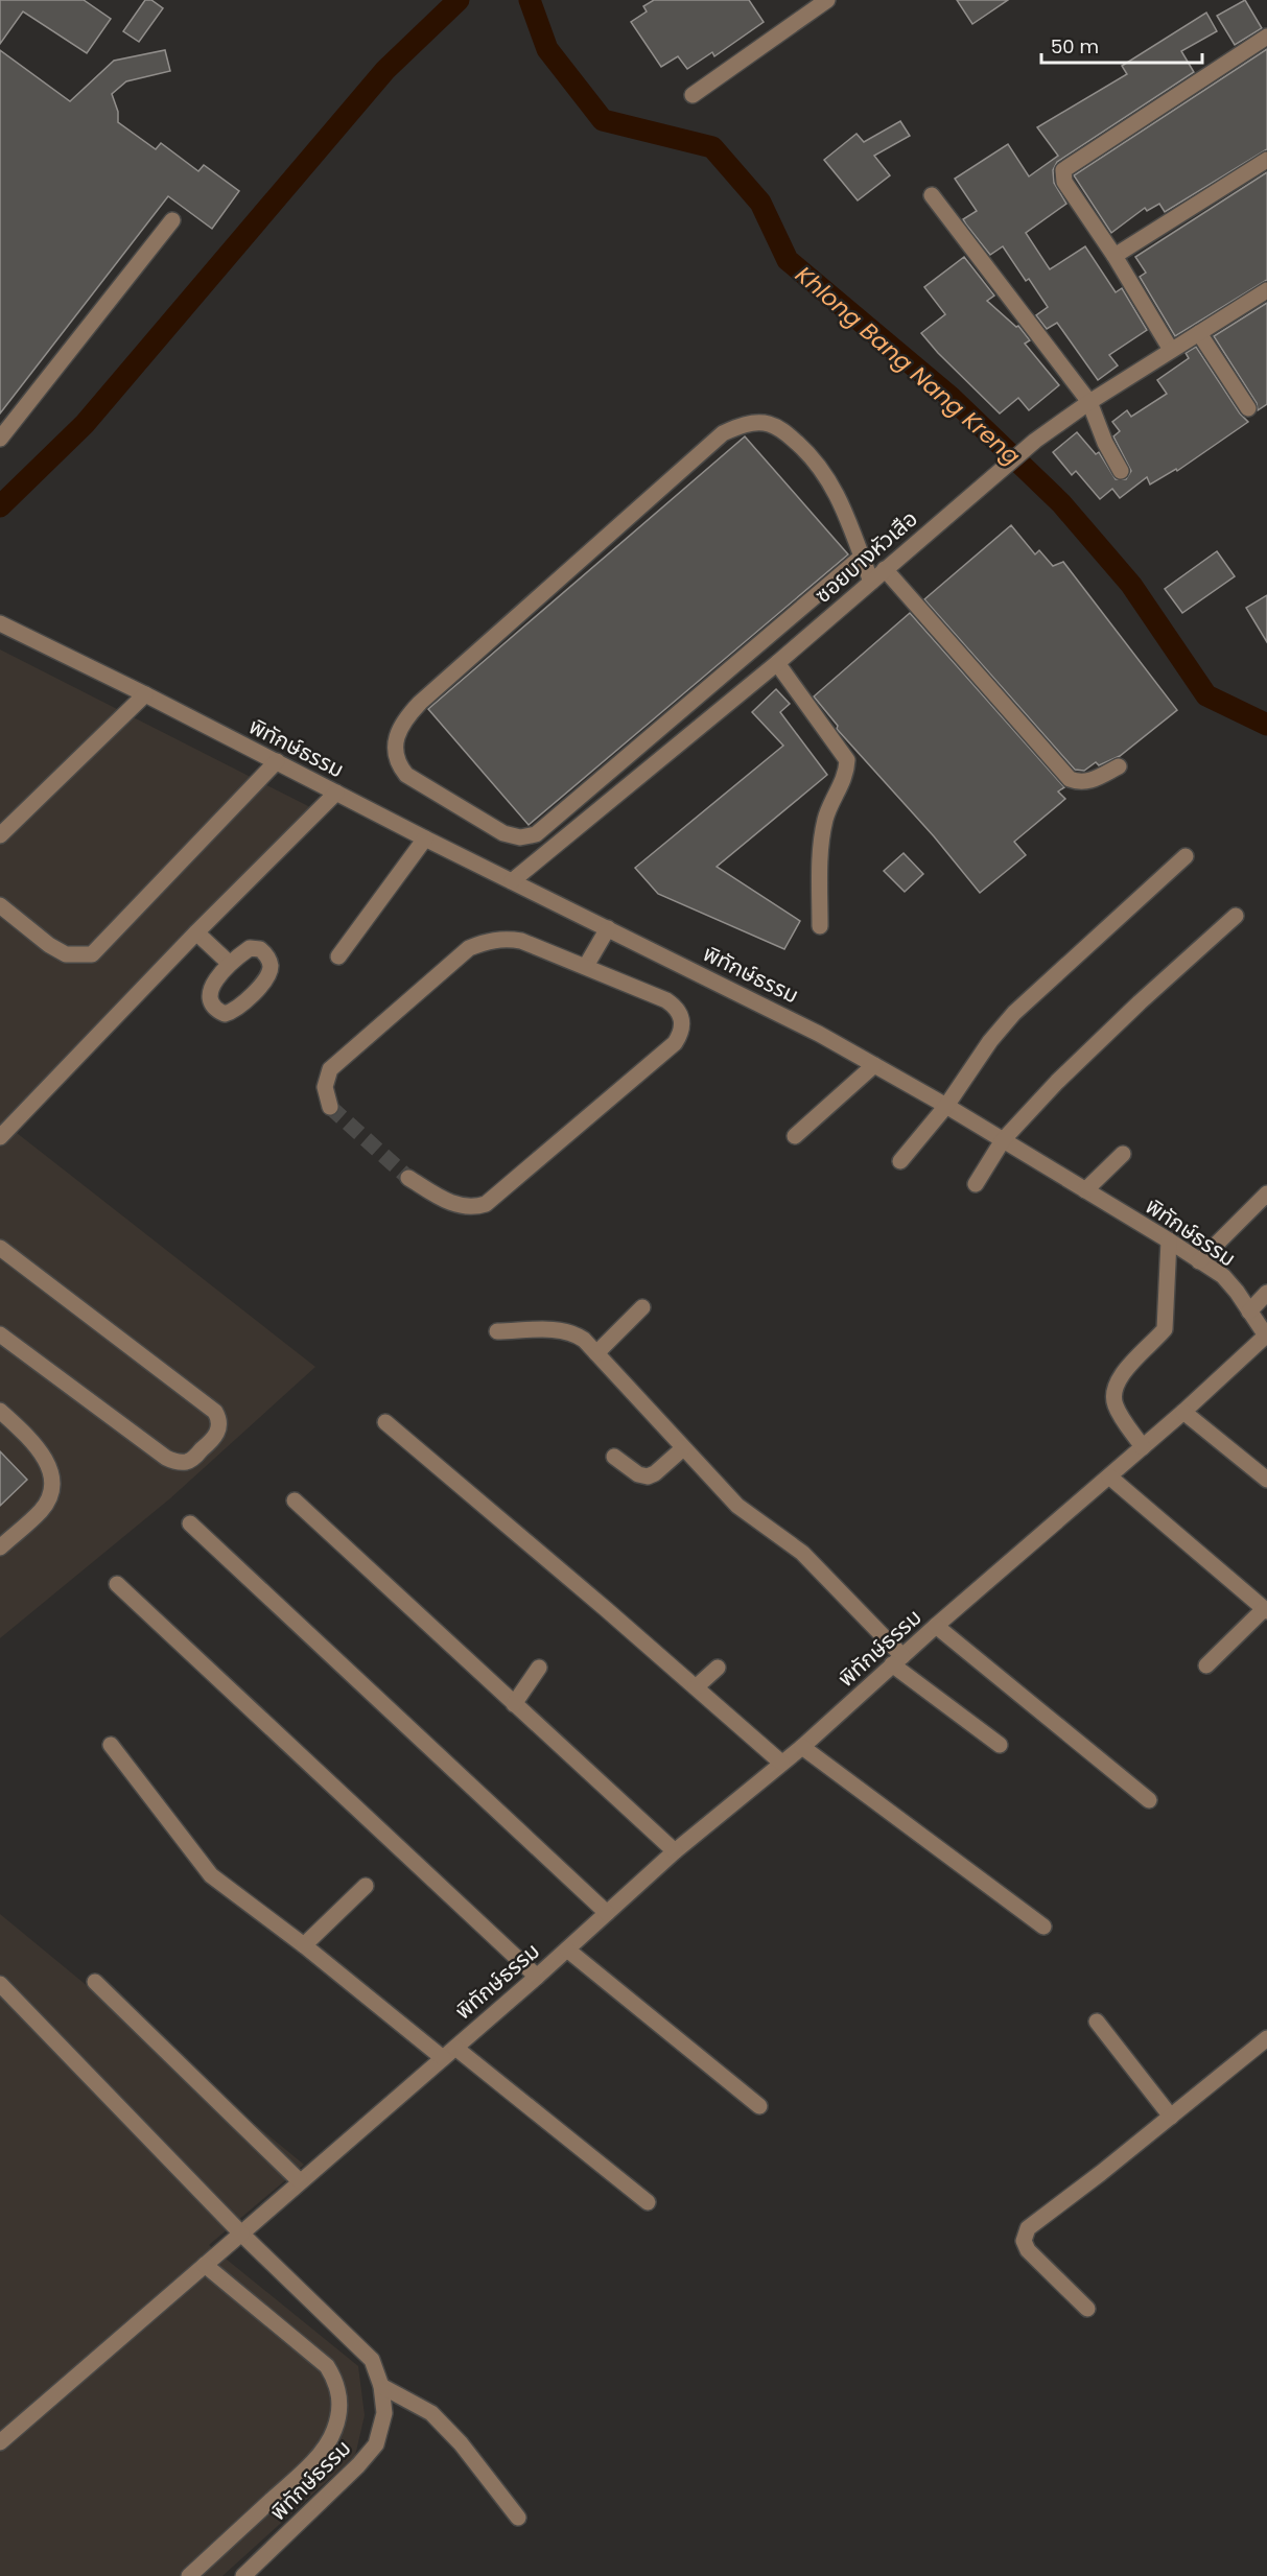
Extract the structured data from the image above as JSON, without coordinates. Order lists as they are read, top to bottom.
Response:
{
  "streets": {
    "street": ["ซอยบางหัวเสือ", "พิทักษ์ธรรม"]
  },
  "crossings": [
    ["ซอยบางหัวเสือ", "พิทักษ์ธรรม"]
  ],
  "water": ["Khlong Bang Nang Kreng"],
  "scale_bar": "50 m"
}
